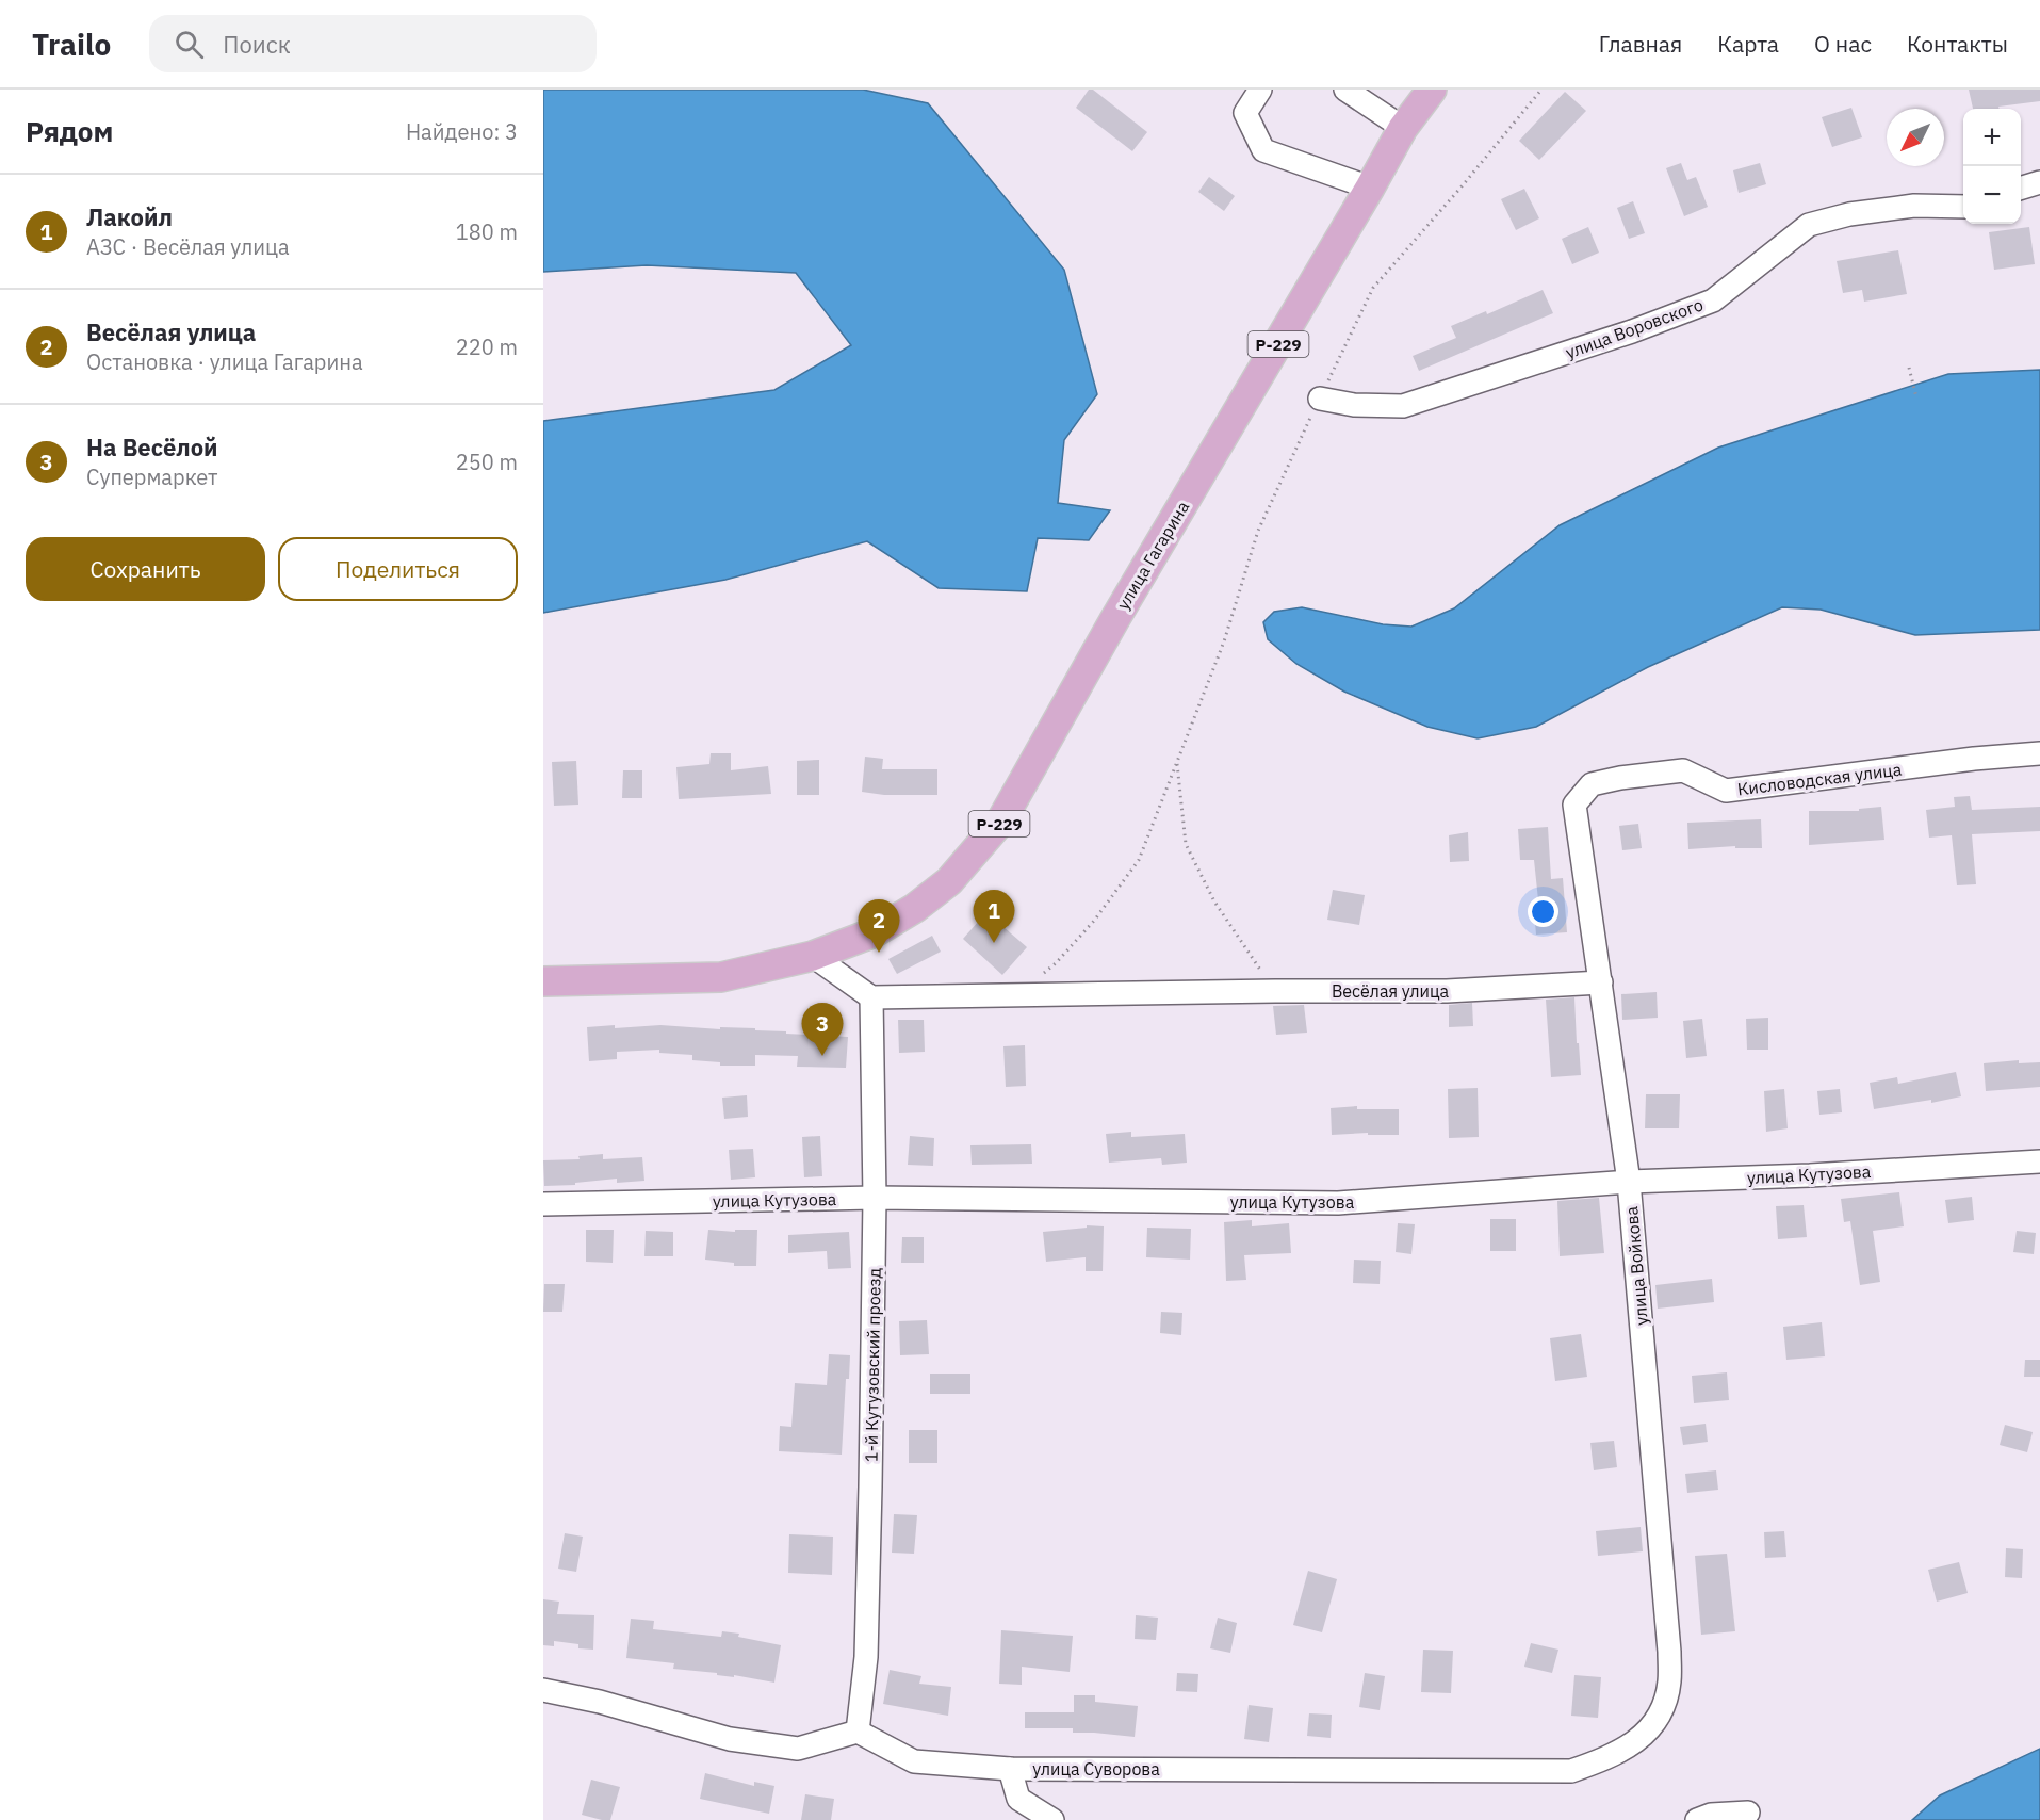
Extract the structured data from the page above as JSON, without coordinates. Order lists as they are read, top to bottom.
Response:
{
  "streets": {
    "main road": ["Р-229", "улица Гагарина"],
    "street": [
      "улица Воровского",
      "Кисловодская улица",
      "Весёлая улица",
      "улица Кутузова",
      "улица Войкова",
      "1-й Кутузовский проезд",
      "улица Суворова"
    ]
  },
  "crossings": [
    ["Р-229", "улица Гагарина"],
    ["Кисловодская улица", "улица Войкова"],
    ["Весёлая улица", "улица Войкова"],
    ["Весёлая улица", "1-й Кутузовский проезд"],
    ["улица Кутузова", "улица Войкова"],
    ["улица Кутузова", "1-й Кутузовский проезд"],
    ["улица Войкова", "улица Суворова"],
    ["1-й Кутузовский проезд", "улица Суворова"]
  ],
  "north": "bottom left",
  "page": {
    "header": "Trailo",
    "search": "Поиск",
    "nav": [
      "Главная",
      "Карта",
      "О нас",
      "Контакты"
    ],
    "heading": ["Рядом", "Найдено: 3"],
    "map_buttons": ["+", "−"],
    "list": [
      {
        "mark": "1",
        "name": "Лакойл",
        "note": "АЗС · Весёлая улица",
        "value": "180 m"
      },
      {
        "mark": "2",
        "name": "Весёлая улица",
        "note": "Остановка · улица Гагарина",
        "value": "220 m"
      },
      {
        "mark": "3",
        "name": "На Весёлой",
        "note": "Супермаркет",
        "value": "250 m"
      }
    ],
    "buttons": ["Сохранить", "Поделиться"],
    "pins": ["1", "2", "3"]
  }
}
